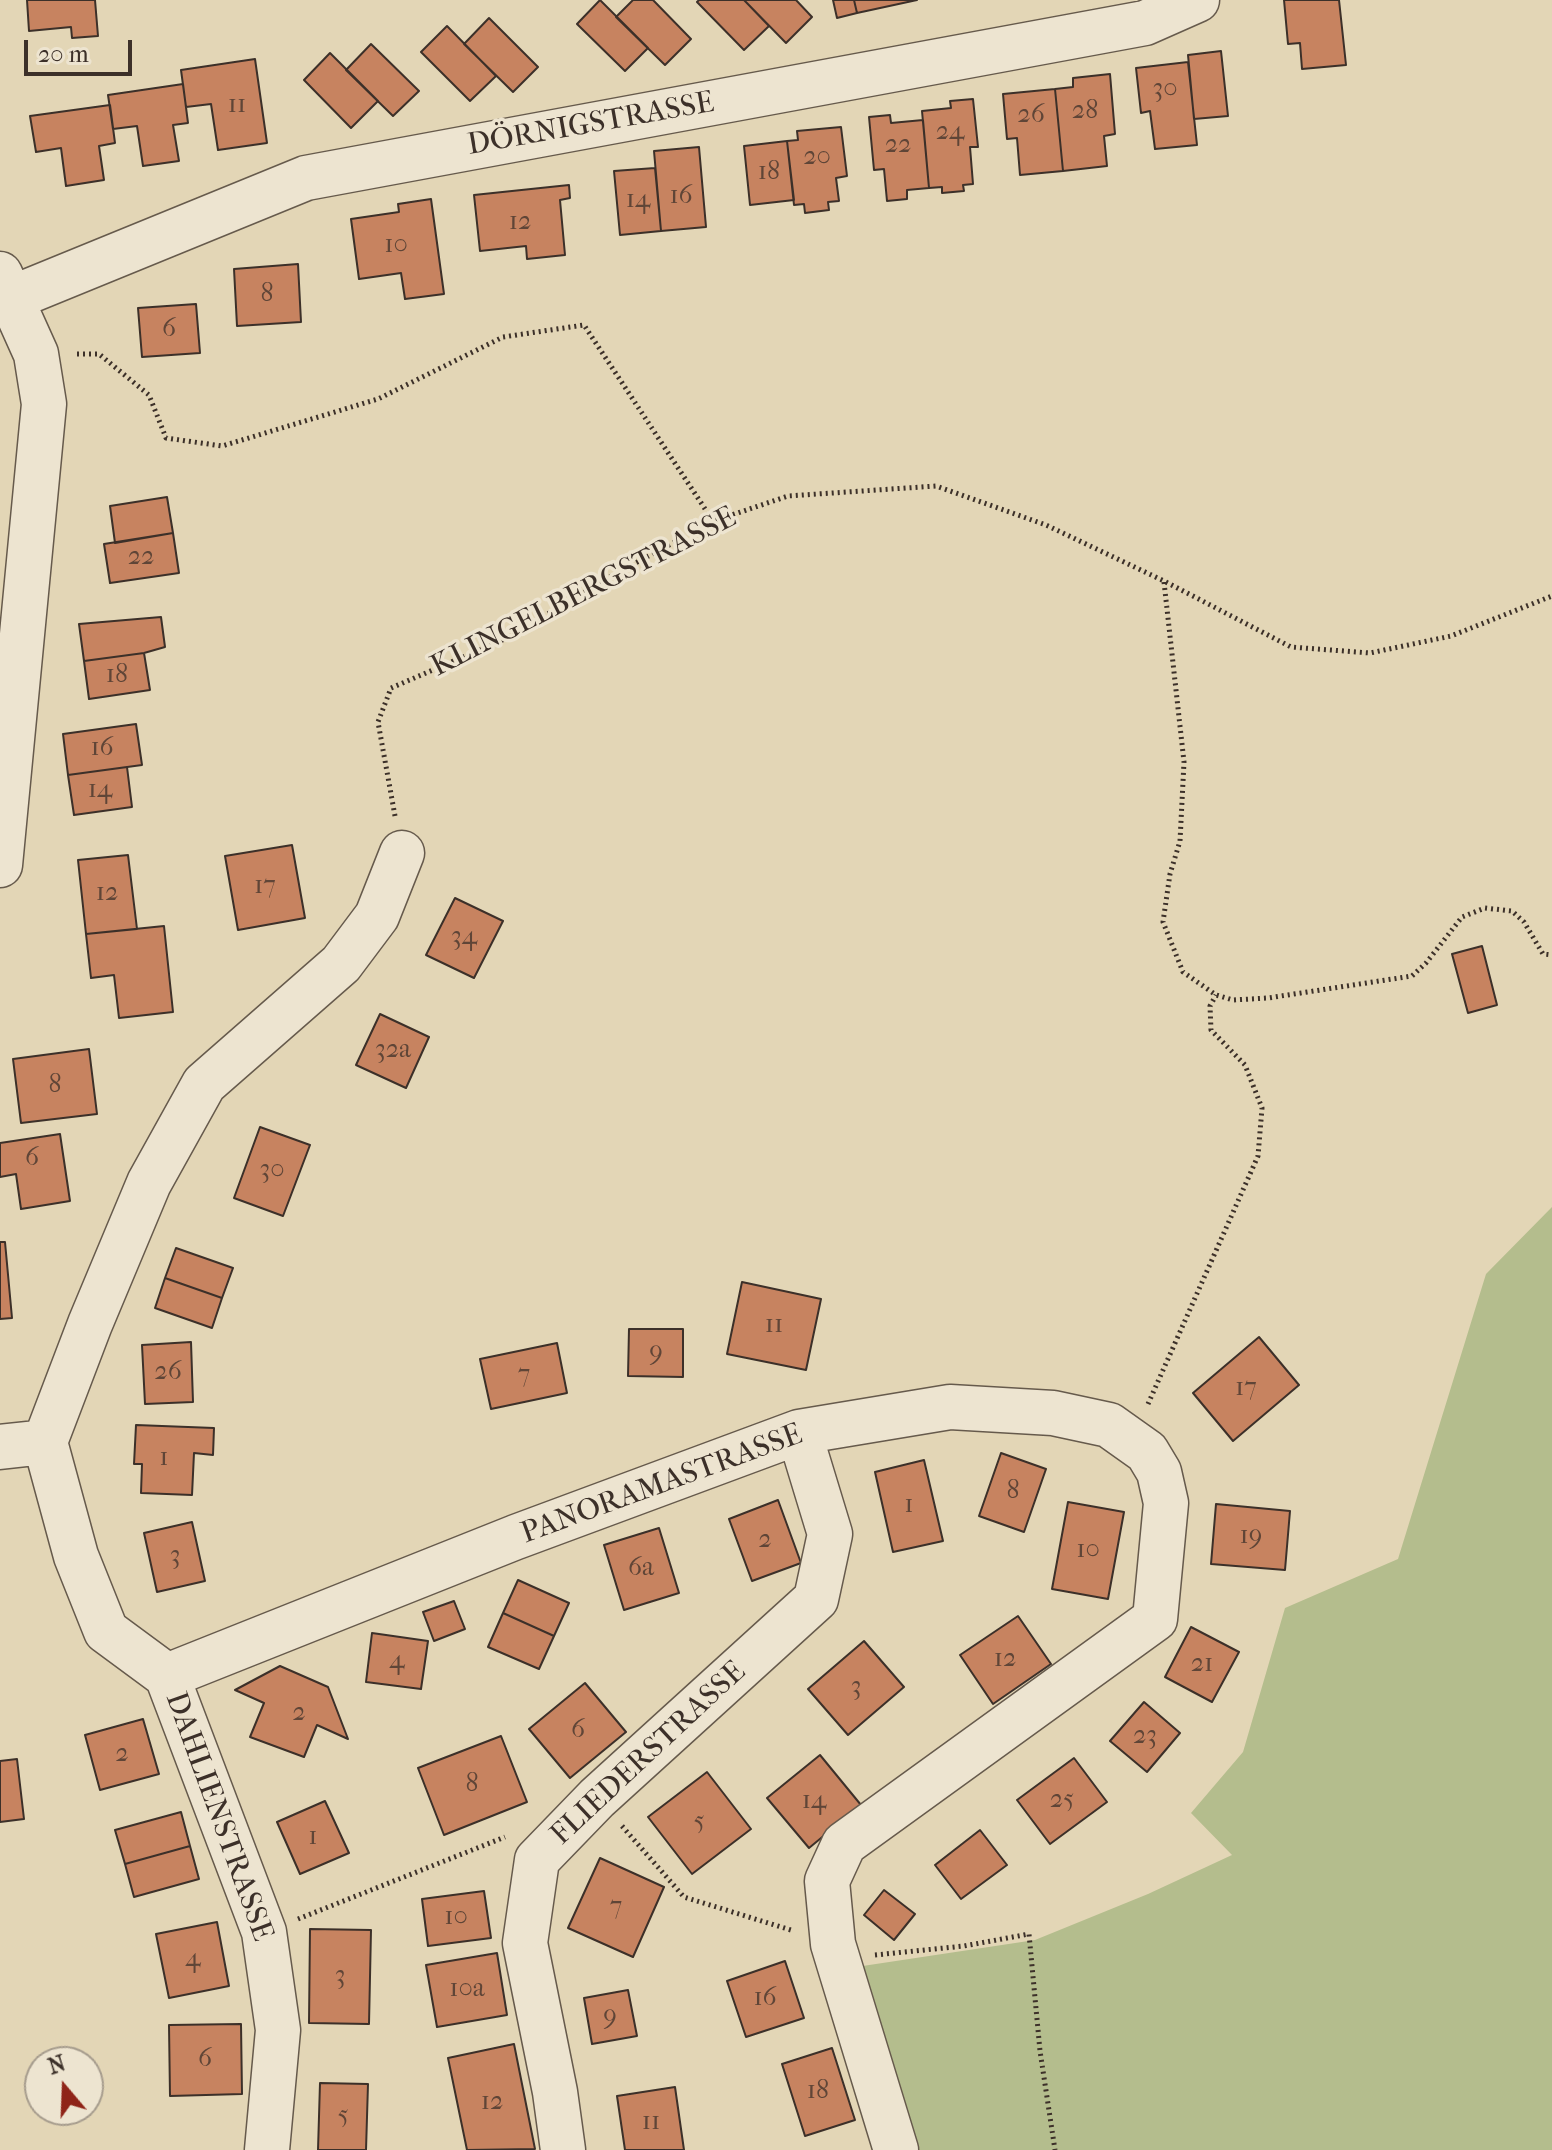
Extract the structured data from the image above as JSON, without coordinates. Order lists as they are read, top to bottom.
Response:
{
  "streets": {
    "street": [
      "DÖRNIGSTRASSE",
      "PANORAMASTRASSE",
      "FLIEDERSTRASSE",
      "DAHLIENSTRASSE"
    ],
    "path": ["KLINGELBERGSTRASSE"]
  },
  "crossings": [
    ["PANORAMASTRASSE", "FLIEDERSTRASSE"],
    ["PANORAMASTRASSE", "DAHLIENSTRASSE"]
  ],
  "house_numbers": [
    "30",
    "11",
    "28",
    "26",
    "24",
    "22",
    "20",
    "18",
    "16",
    "14",
    "12",
    "10",
    "8",
    "6",
    "22",
    "18",
    "16",
    "14",
    "17",
    "12",
    "34",
    "32a",
    "8",
    "6",
    "30",
    "11",
    "9",
    "26",
    "7",
    "17",
    "1",
    "8",
    "1",
    "19",
    "2",
    "10",
    "3",
    "6a",
    "12",
    "4",
    "21",
    "3",
    "2",
    "6",
    "23",
    "2",
    "8",
    "25",
    "14",
    "5",
    "1",
    "7",
    "10",
    "4",
    "3",
    "10a",
    "16",
    "9",
    "6",
    "18",
    "12",
    "5",
    "11"
  ],
  "scale_bar": "20 m",
  "north": "top"
}
